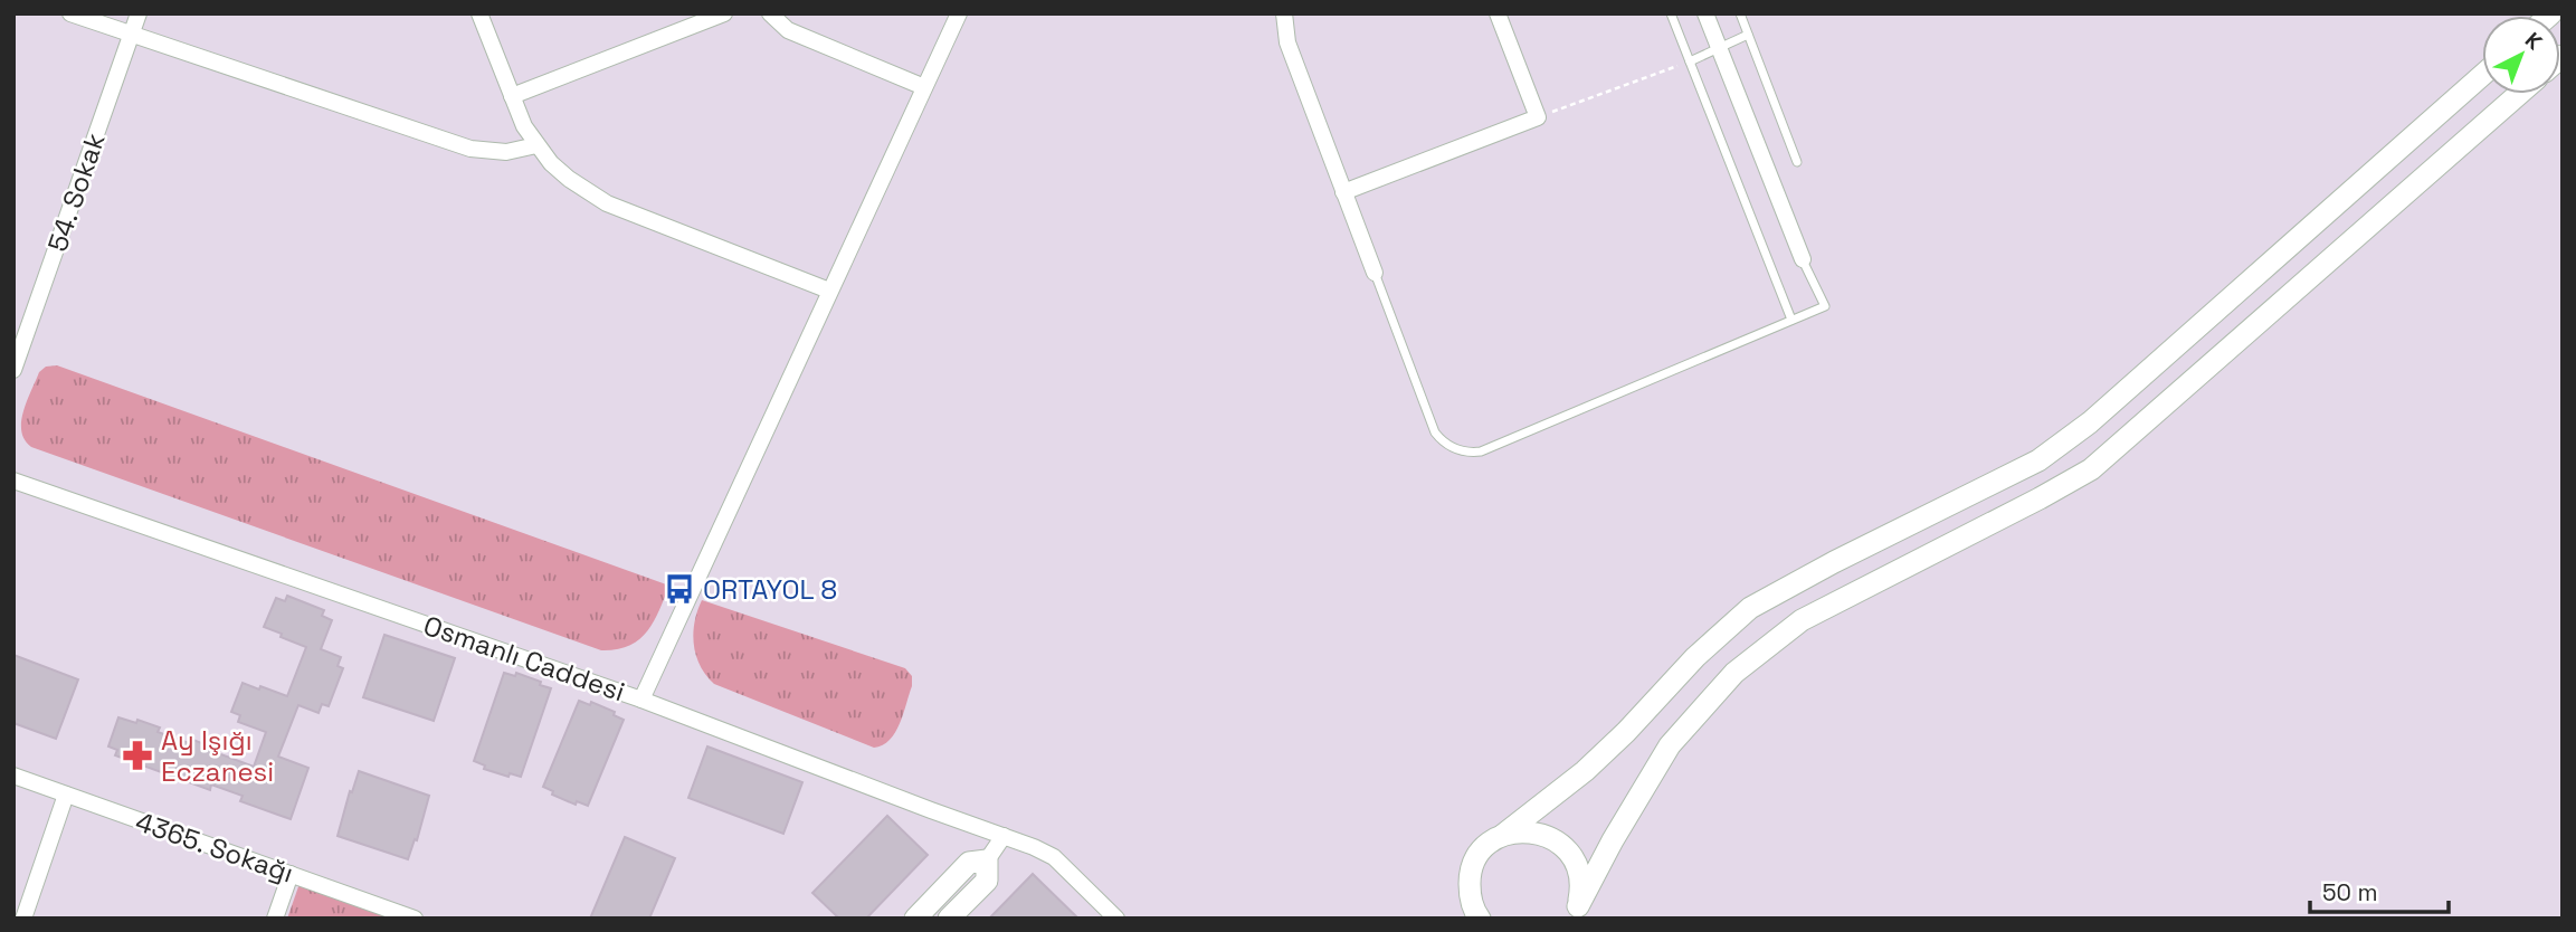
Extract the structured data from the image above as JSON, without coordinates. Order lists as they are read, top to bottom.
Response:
{
  "streets": {
    "street": ["54. Sokak", "Osmanlı Caddesi", "4365. Sokağı"]
  },
  "places": {
    "bus stop": ["ORTAYOL 8"],
    "pharmacy": ["Ay Işığı Eczanesi"]
  },
  "scale_bar": "50 m",
  "north": "top right"
}
